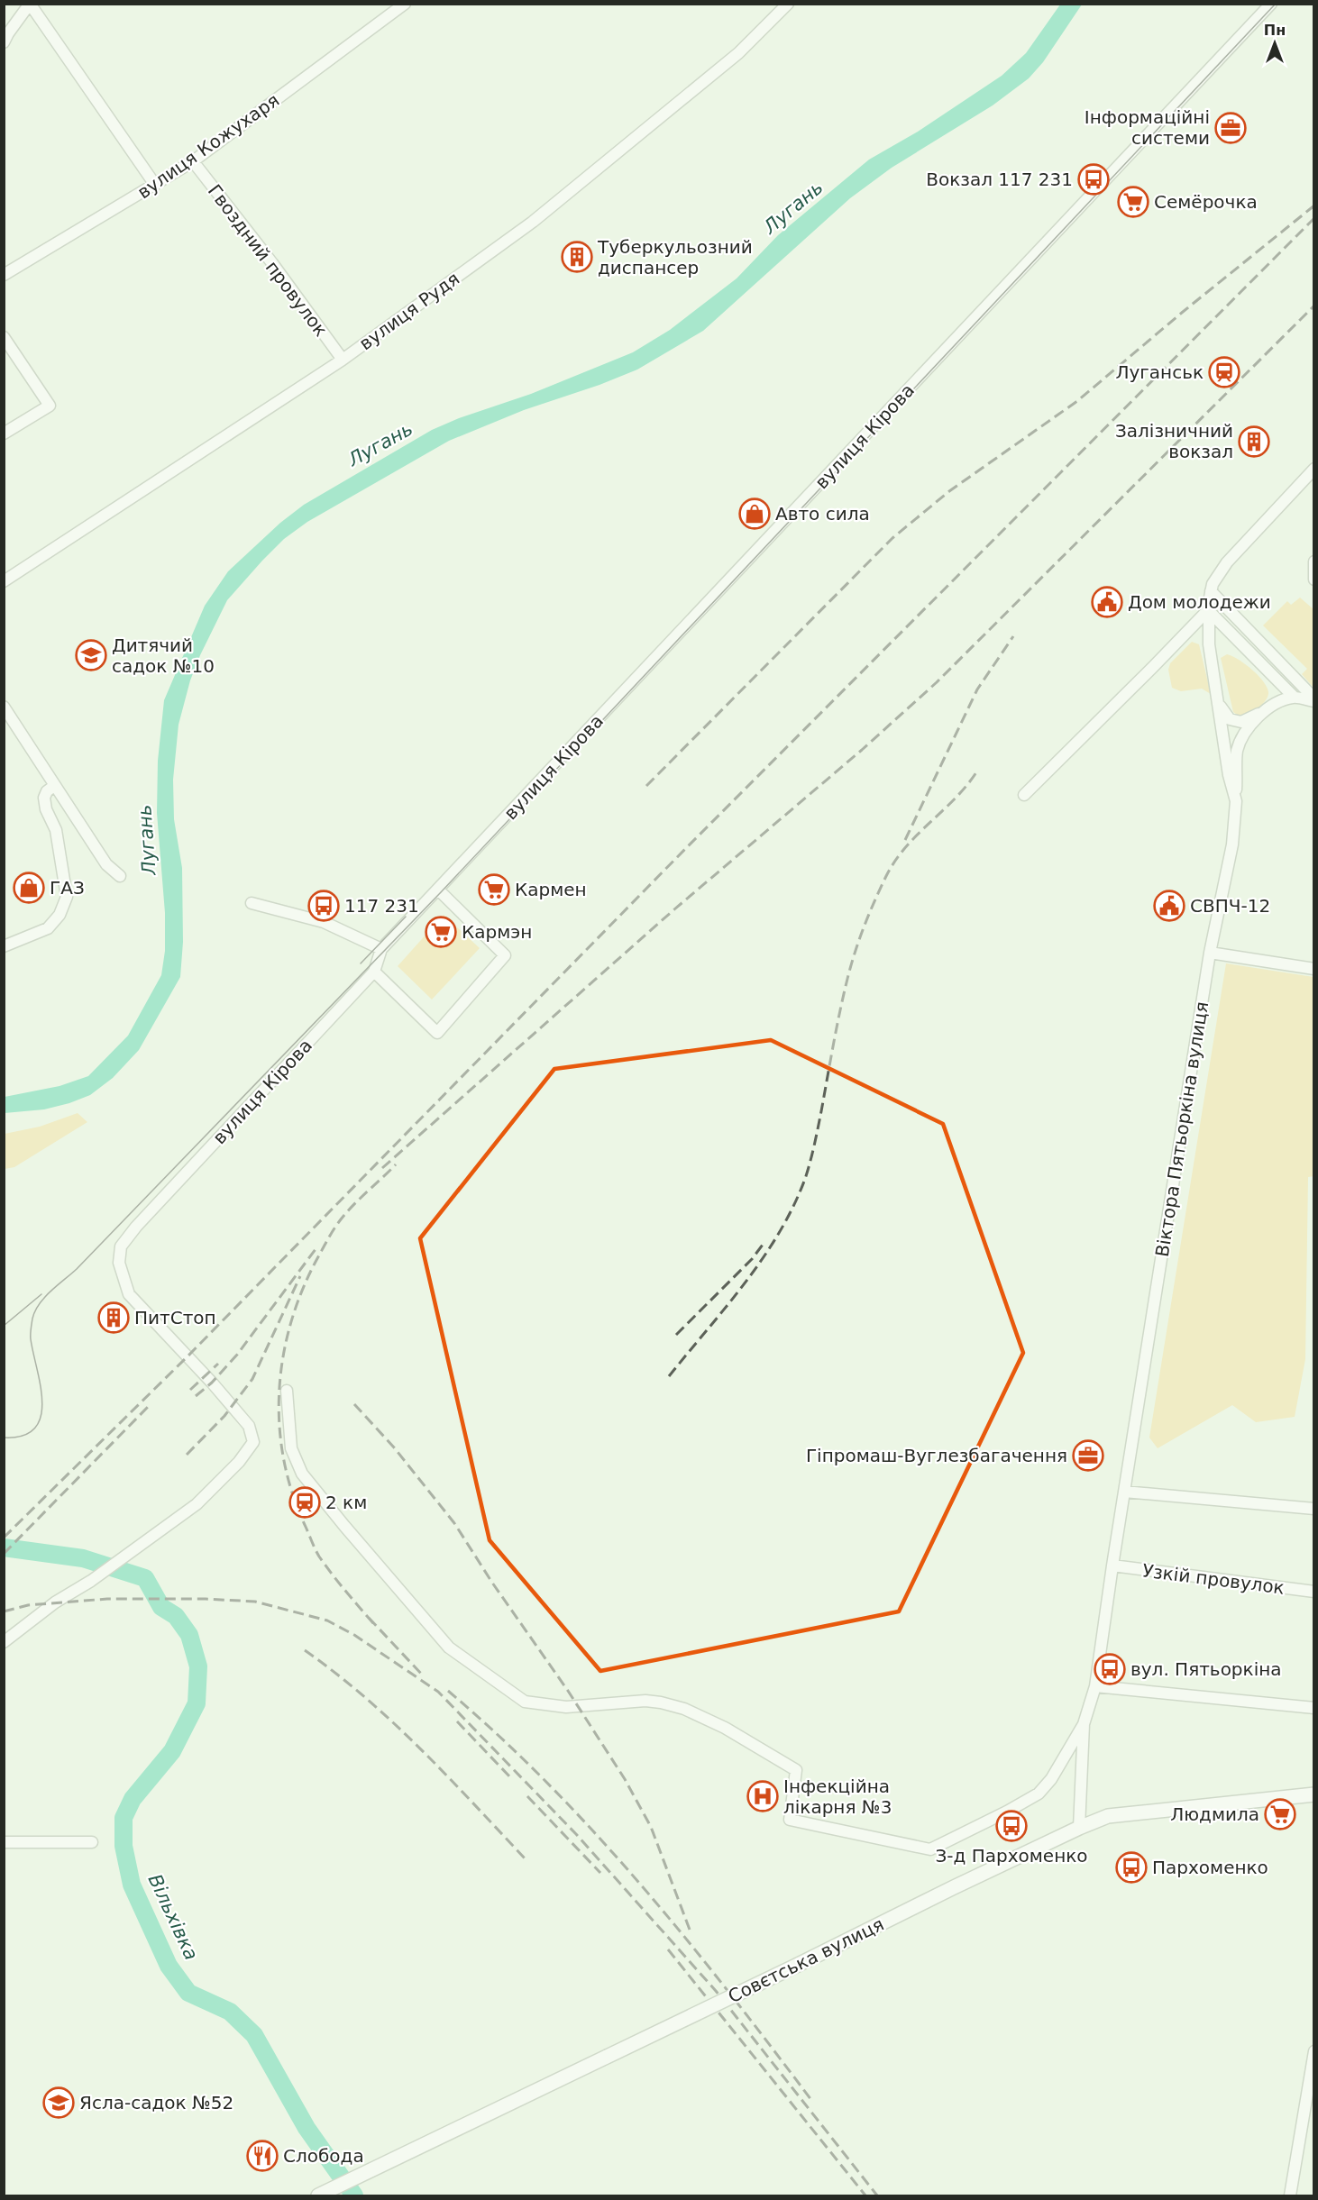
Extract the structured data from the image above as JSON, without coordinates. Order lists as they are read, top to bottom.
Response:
{
  "streets": {
    "main road": ["Совєтська вулиця"],
    "street": [
      "вулиця Кожухаря",
      "Гвоздний провулок",
      "вулиця Рудя",
      "вулиця Кірова",
      "Віктора Пятьоркіна вулиця",
      "Узкій провулок"
    ]
  },
  "crossings": [
    ["вулиця Кожухаря", "Гвоздний провулок"],
    ["Гвоздний провулок", "вулиця Рудя"],
    ["Віктора Пятьоркіна вулиця", "Узкій провулок"],
    ["Віктора Пятьоркіна вулиця", "Совєтська вулиця"]
  ],
  "water": ["Лугань", "Вільхівка"],
  "places": {
    "office": ["Інформаційні системи", "Гіпромаш-Вуглезбагачення"],
    "bus stop": [
      "Вокзал 117 231",
      "117 231",
      "вул. Пятьоркіна",
      "З-д Пархоменко",
      "Пархоменко"
    ],
    "supermarket": [
      "Семёрочка",
      "Кармен",
      "Кармэн",
      "Людмила"
    ],
    "building": ["Туберкульозний диспансер", "Залізничний вокзал", "ПитСтоп"],
    "station": ["Луганськ", "2 км"],
    "shop": ["Авто сила", "ГАЗ"],
    "public building": ["Дом молодежи", "СВПЧ-12"],
    "school or university": ["Дитячий садок №10", "Ясла-садок №52"],
    "hospital": ["Інфекційна лікарня №3"],
    "restaurant": ["Слобода"]
  },
  "north": "top"
}
